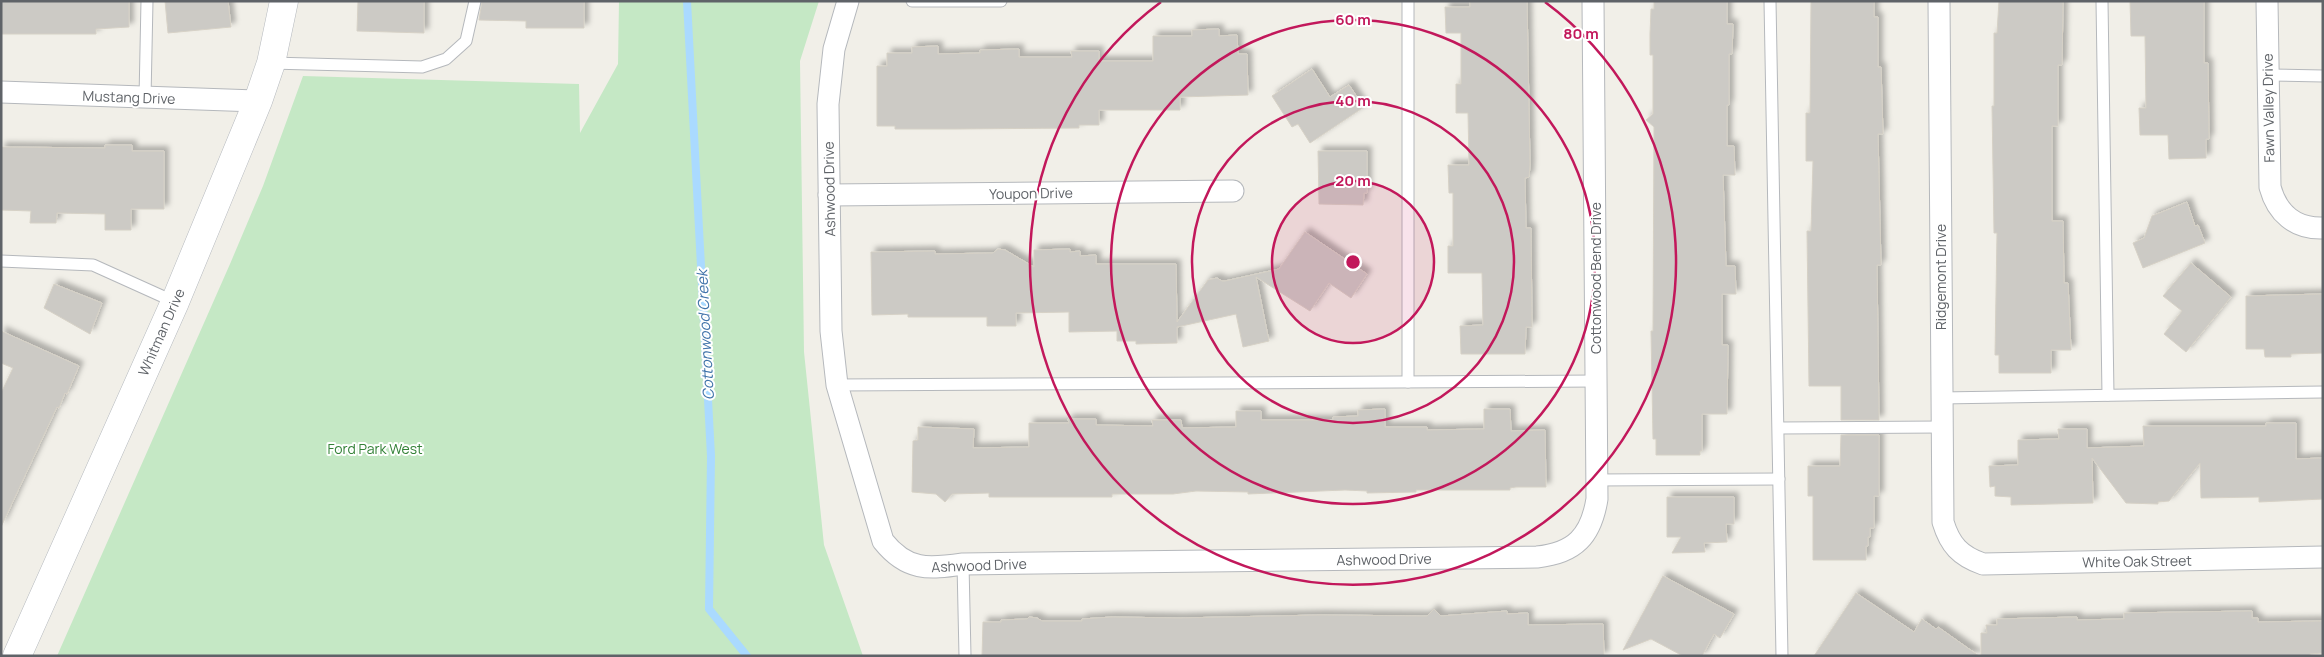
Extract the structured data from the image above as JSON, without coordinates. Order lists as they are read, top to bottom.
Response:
{
  "streets": {
    "street": [
      "Mustang Drive",
      "Fawn Valley Drive",
      "Ashwood Drive",
      "Youpon Drive",
      "Ridgemont Drive",
      "Cottonwood Bend Drive",
      "Whitman Drive",
      "White Oak Street"
    ]
  },
  "crossings": [
    ["Mustang Drive", "Whitman Drive"],
    ["Ashwood Drive", "Youpon Drive"],
    ["Ashwood Drive", "Cottonwood Bend Drive"],
    ["Ridgemont Drive", "White Oak Street"]
  ],
  "water": ["Cottonwood Creek"],
  "parks": ["Ford Park West"],
  "rings": [
    "60 m",
    "80 m",
    "40 m",
    "20 m"
  ]
}
